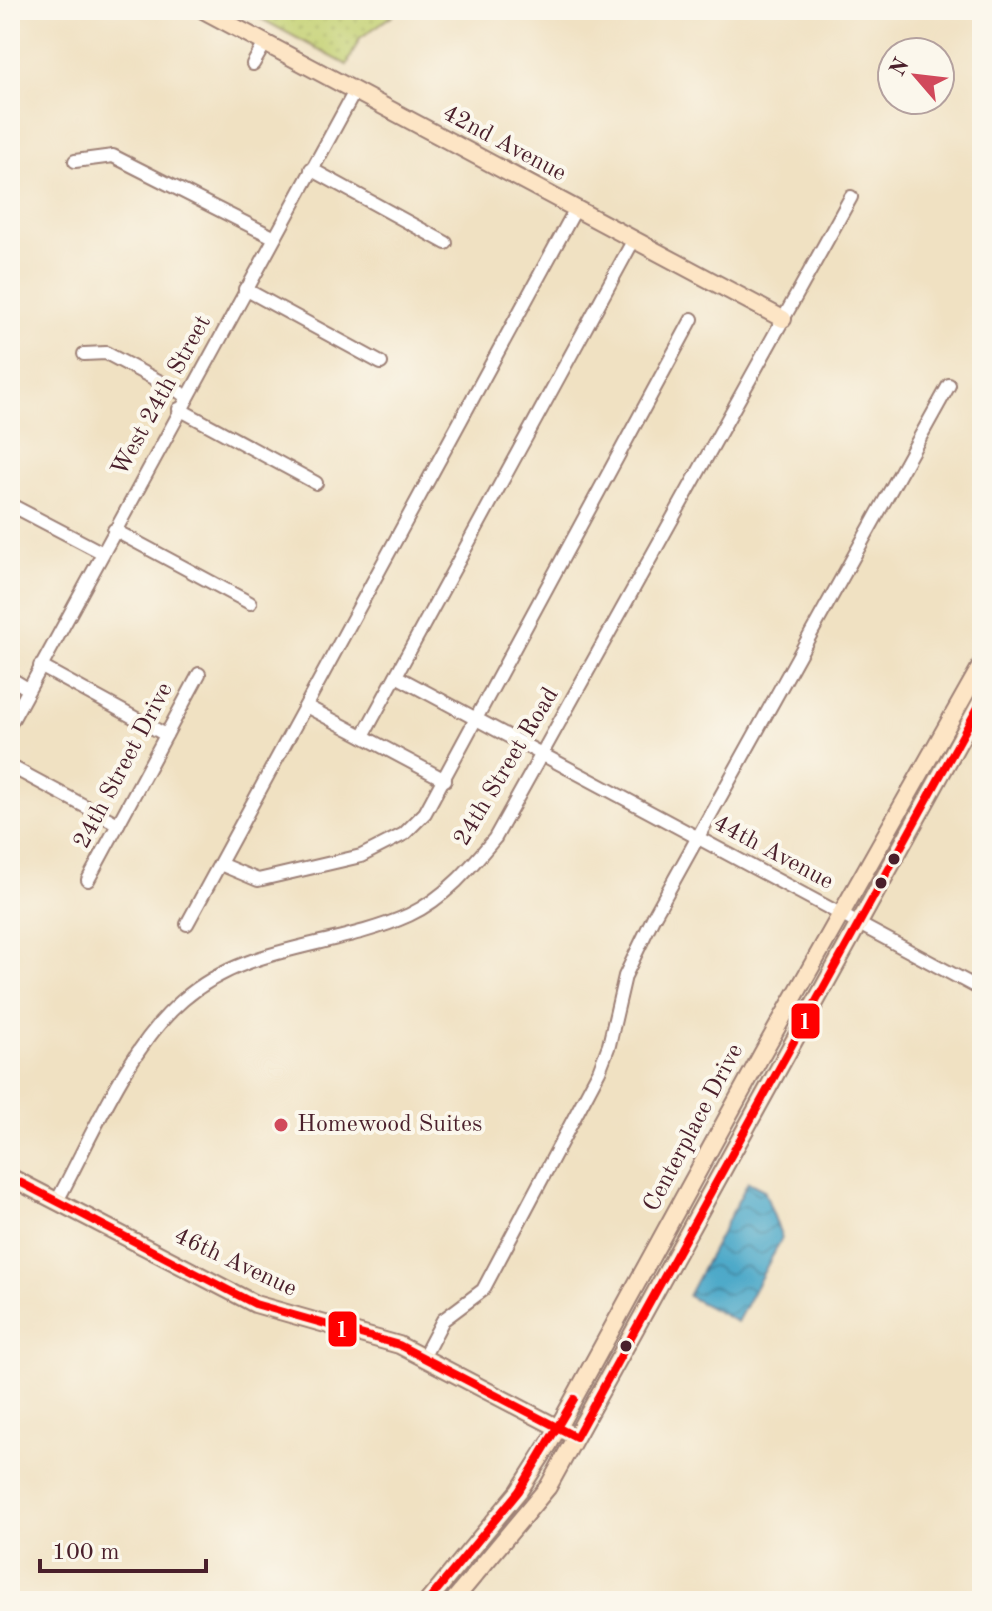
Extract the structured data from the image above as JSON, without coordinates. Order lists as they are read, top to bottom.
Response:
{
  "streets": {
    "street": [
      "42nd Avenue",
      "West 24th Street",
      "24th Street Drive",
      "24th Street Road",
      "44th Avenue",
      "Centerplace Drive",
      "46th Avenue"
    ]
  },
  "crossings": [
    ["42nd Avenue", "West 24th Street"],
    ["42nd Avenue", "24th Street Road"],
    ["24th Street Road", "44th Avenue"],
    ["24th Street Road", "46th Avenue"],
    ["44th Avenue", "Centerplace Drive"],
    ["Centerplace Drive", "46th Avenue"]
  ],
  "places": ["Homewood Suites"],
  "lines": ["transit line 1"],
  "scale_bar": "100 m",
  "north": "top left"
}
